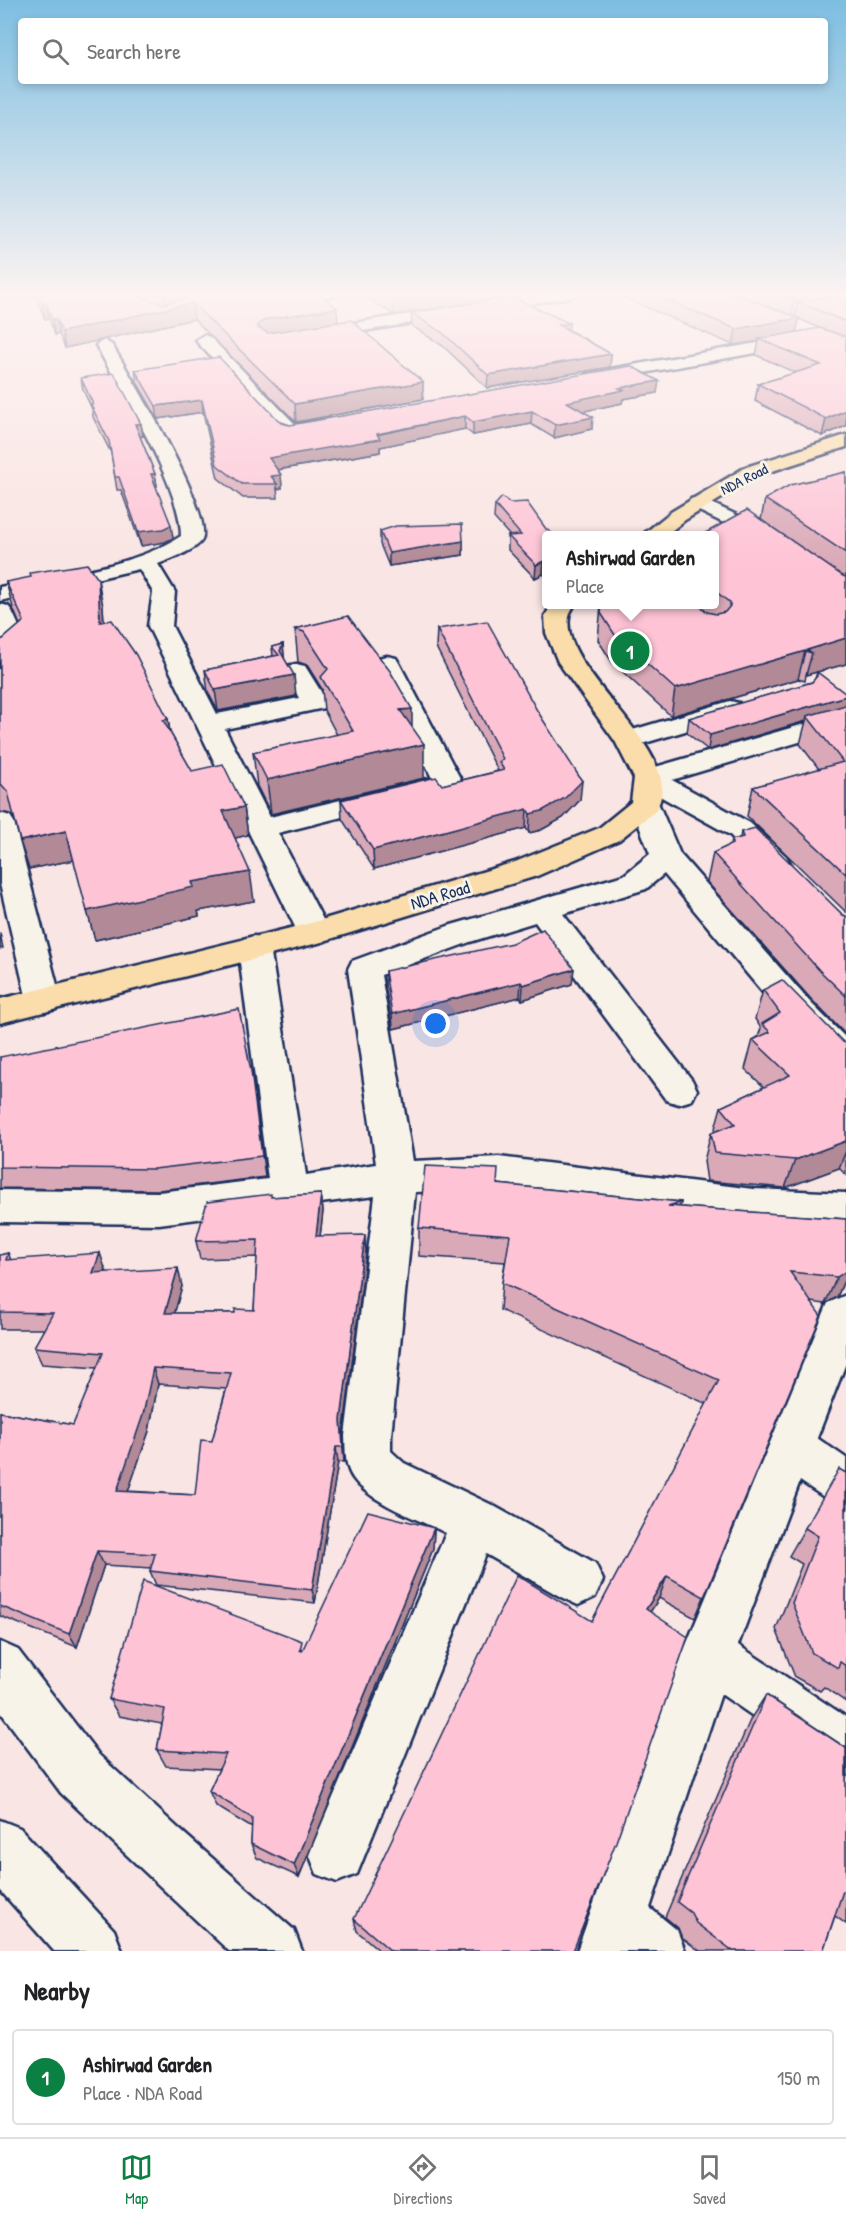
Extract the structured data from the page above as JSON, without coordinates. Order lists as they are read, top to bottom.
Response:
{
  "streets": {
    "main road": ["NDA Road"]
  },
  "page": {
    "search": "Search here",
    "popup": ["Ashirwad Garden", "Place"],
    "pins": "1",
    "heading": "Nearby",
    "list": [
      {
        "mark": "1",
        "name": "Ashirwad Garden",
        "note": "Place · NDA Road",
        "value": "150 m"
      }
    ],
    "nav": ["Map", "Directions", "Saved"]
  }
}
